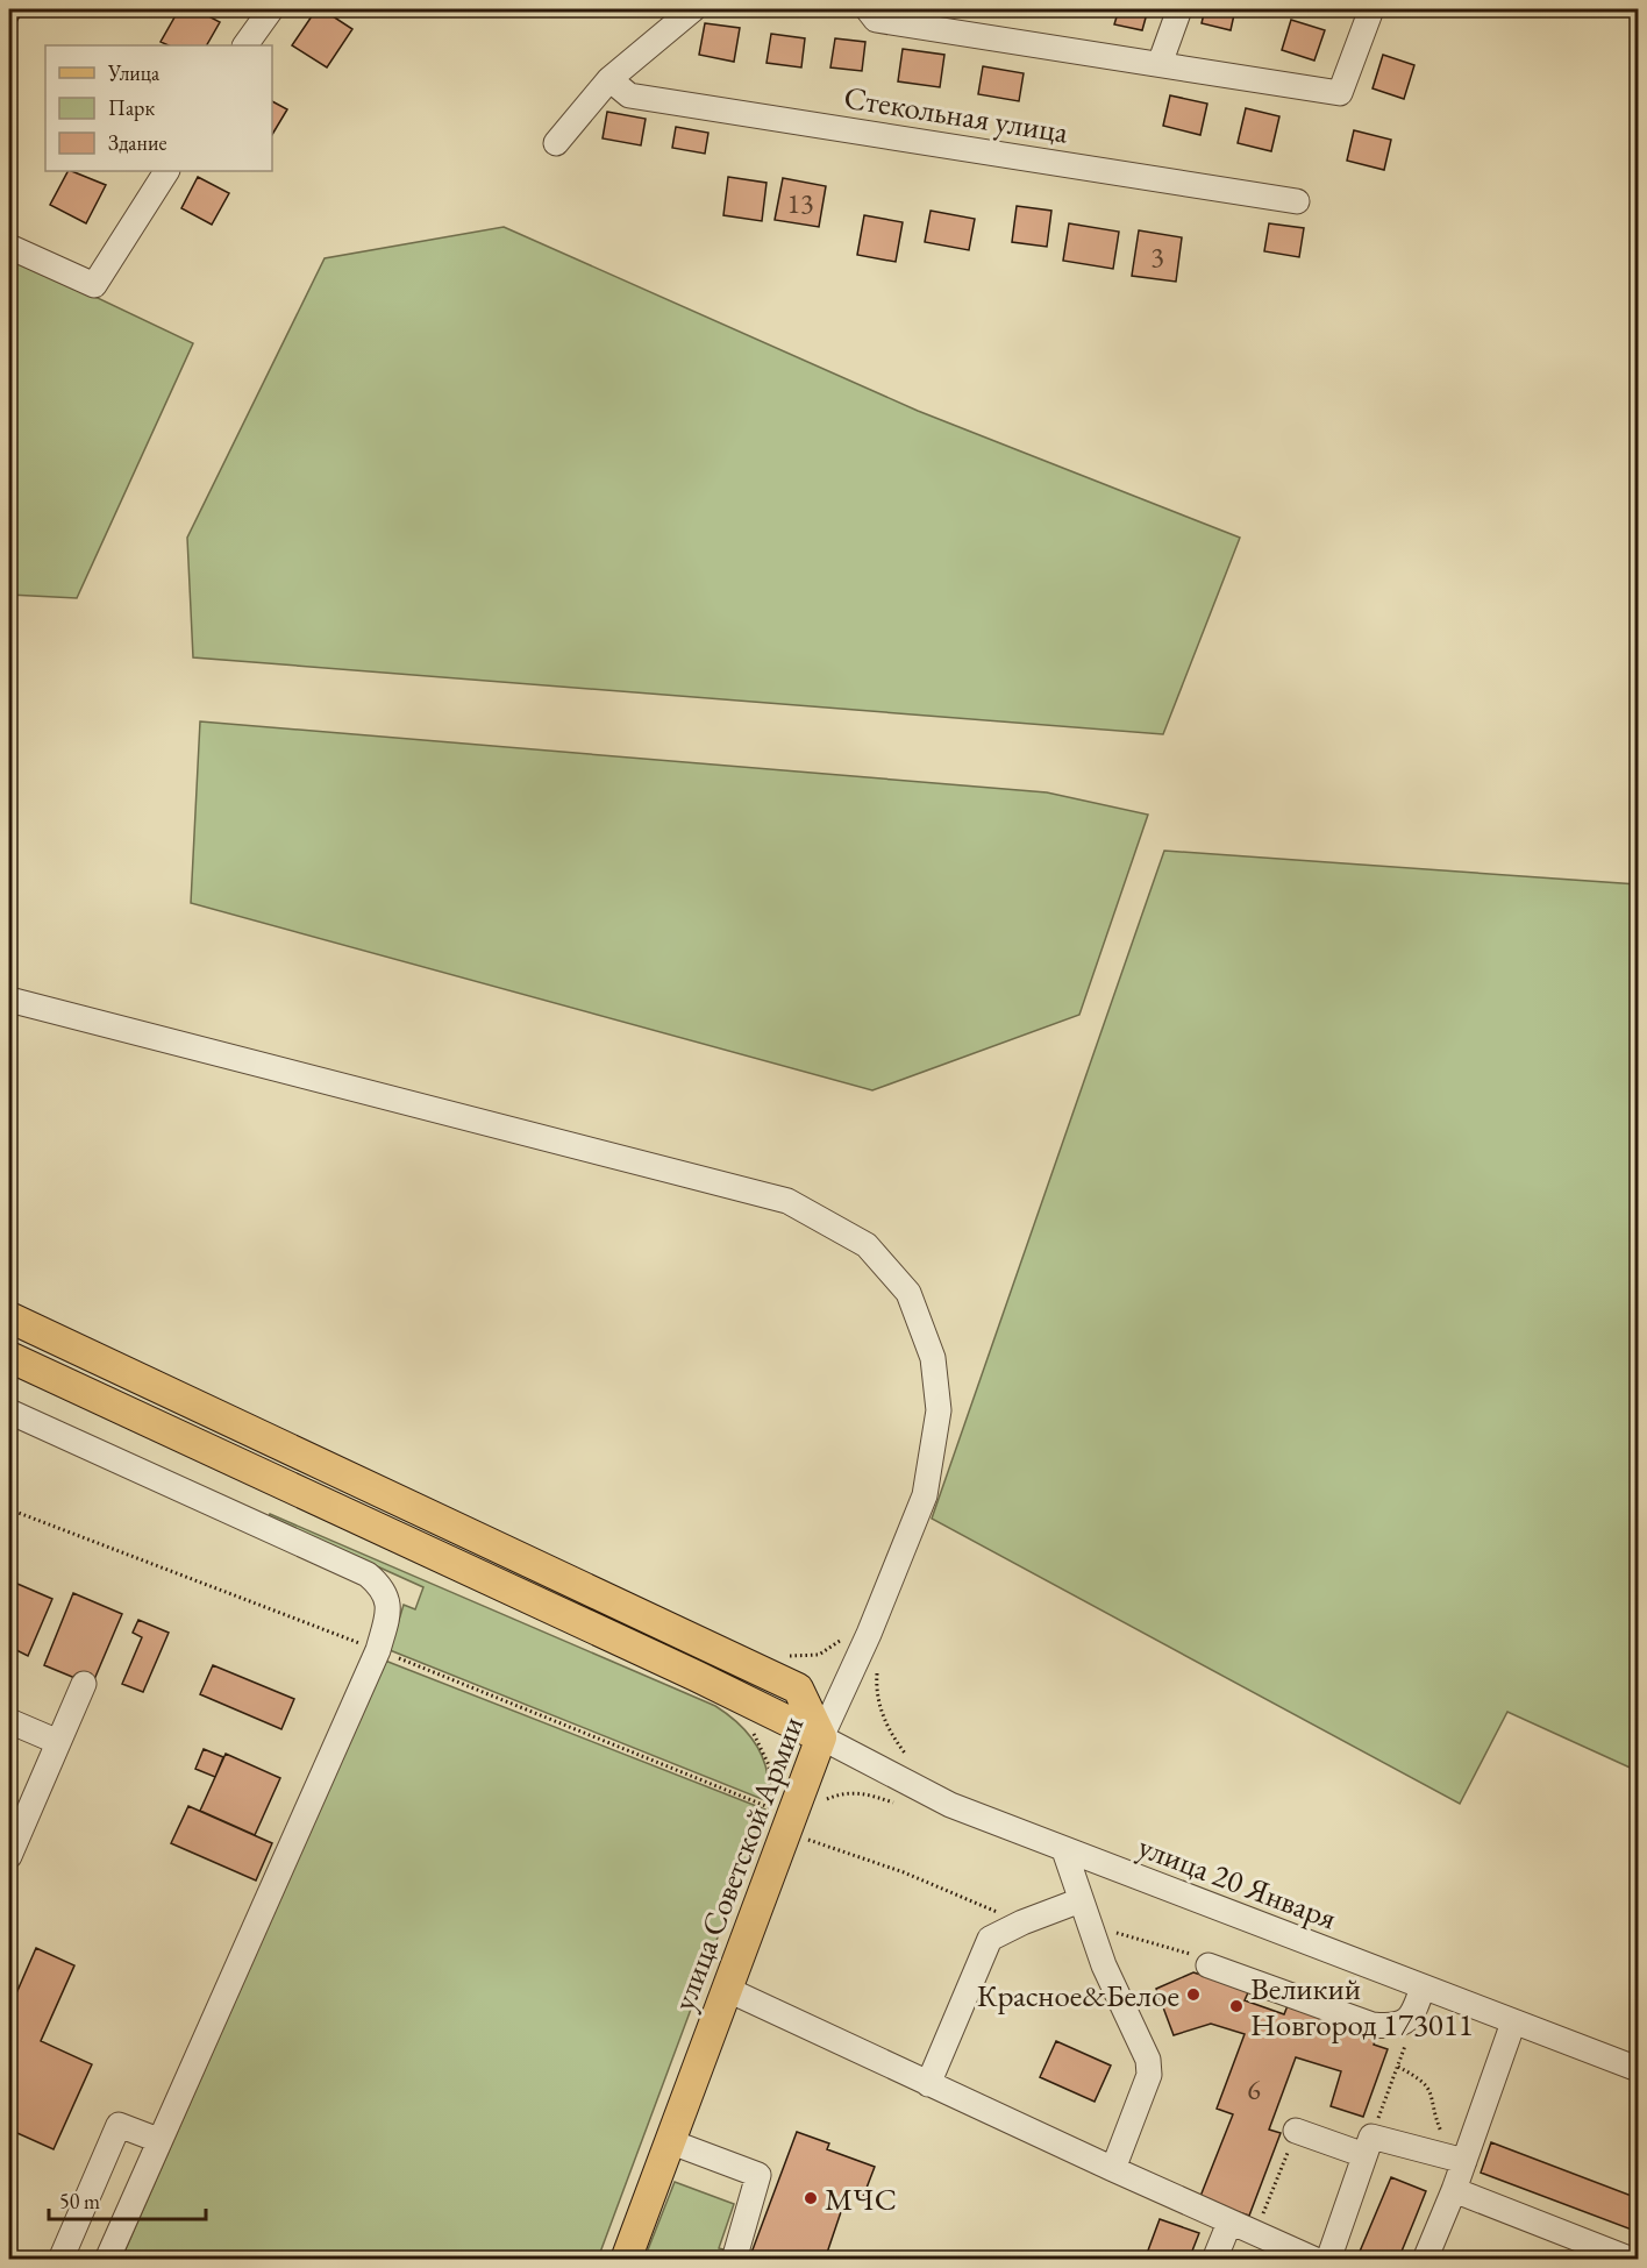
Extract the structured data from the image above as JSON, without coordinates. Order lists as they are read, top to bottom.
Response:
{
  "streets": {
    "main road": ["улица Советской Армии"],
    "street": ["Стекольная улица", "улица 20 Января"]
  },
  "crossings": [
    ["улица Советской Армии", "улица 20 Января"]
  ],
  "places": ["Красное&Белое", "Великий Новгород 173011", "МЧС"],
  "house_numbers": ["13", "3", "6"],
  "legend": ["Улица", "Парк", "Здание"],
  "scale_bar": "50 m"
}
